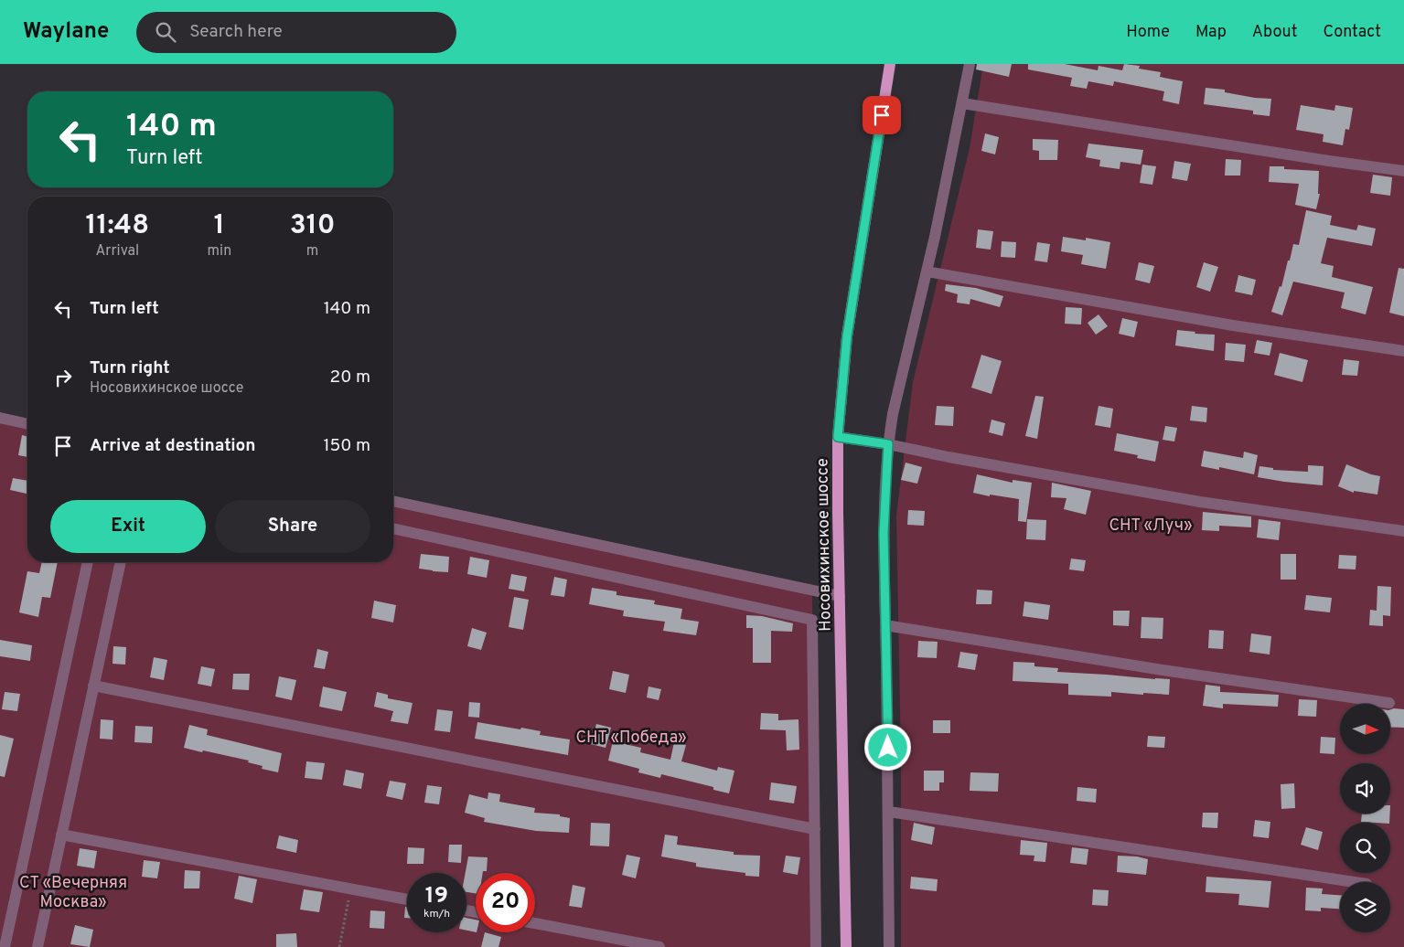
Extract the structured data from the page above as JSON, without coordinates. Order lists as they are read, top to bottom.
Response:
{
  "streets": {
    "main road": ["Носовихинское шоссе"]
  },
  "parks": ["СНТ «Луч»", "СНТ «Победа»", "СТ «Вечерняя Москва»"],
  "north": "right",
  "page": {
    "header": "Waylane",
    "search": "Search here",
    "nav": [
      "Home",
      "Map",
      "About",
      "Contact"
    ],
    "turn": ["140 m", "Turn left"],
    "eta": [
      "11:48",
      "Arrival",
      "1",
      "min",
      "310",
      "m"
    ],
    "list": [
      {
        "name": "Turn left",
        "value": "140 m"
      },
      {
        "name": "Turn right",
        "note": "Носовихинское шоссе",
        "value": "20 m"
      },
      {
        "name": "Arrive at destination",
        "value": "150 m"
      }
    ],
    "buttons": ["Exit", "Share"],
    "speed": "19 km/h",
    "limit": "20"
  }
}
